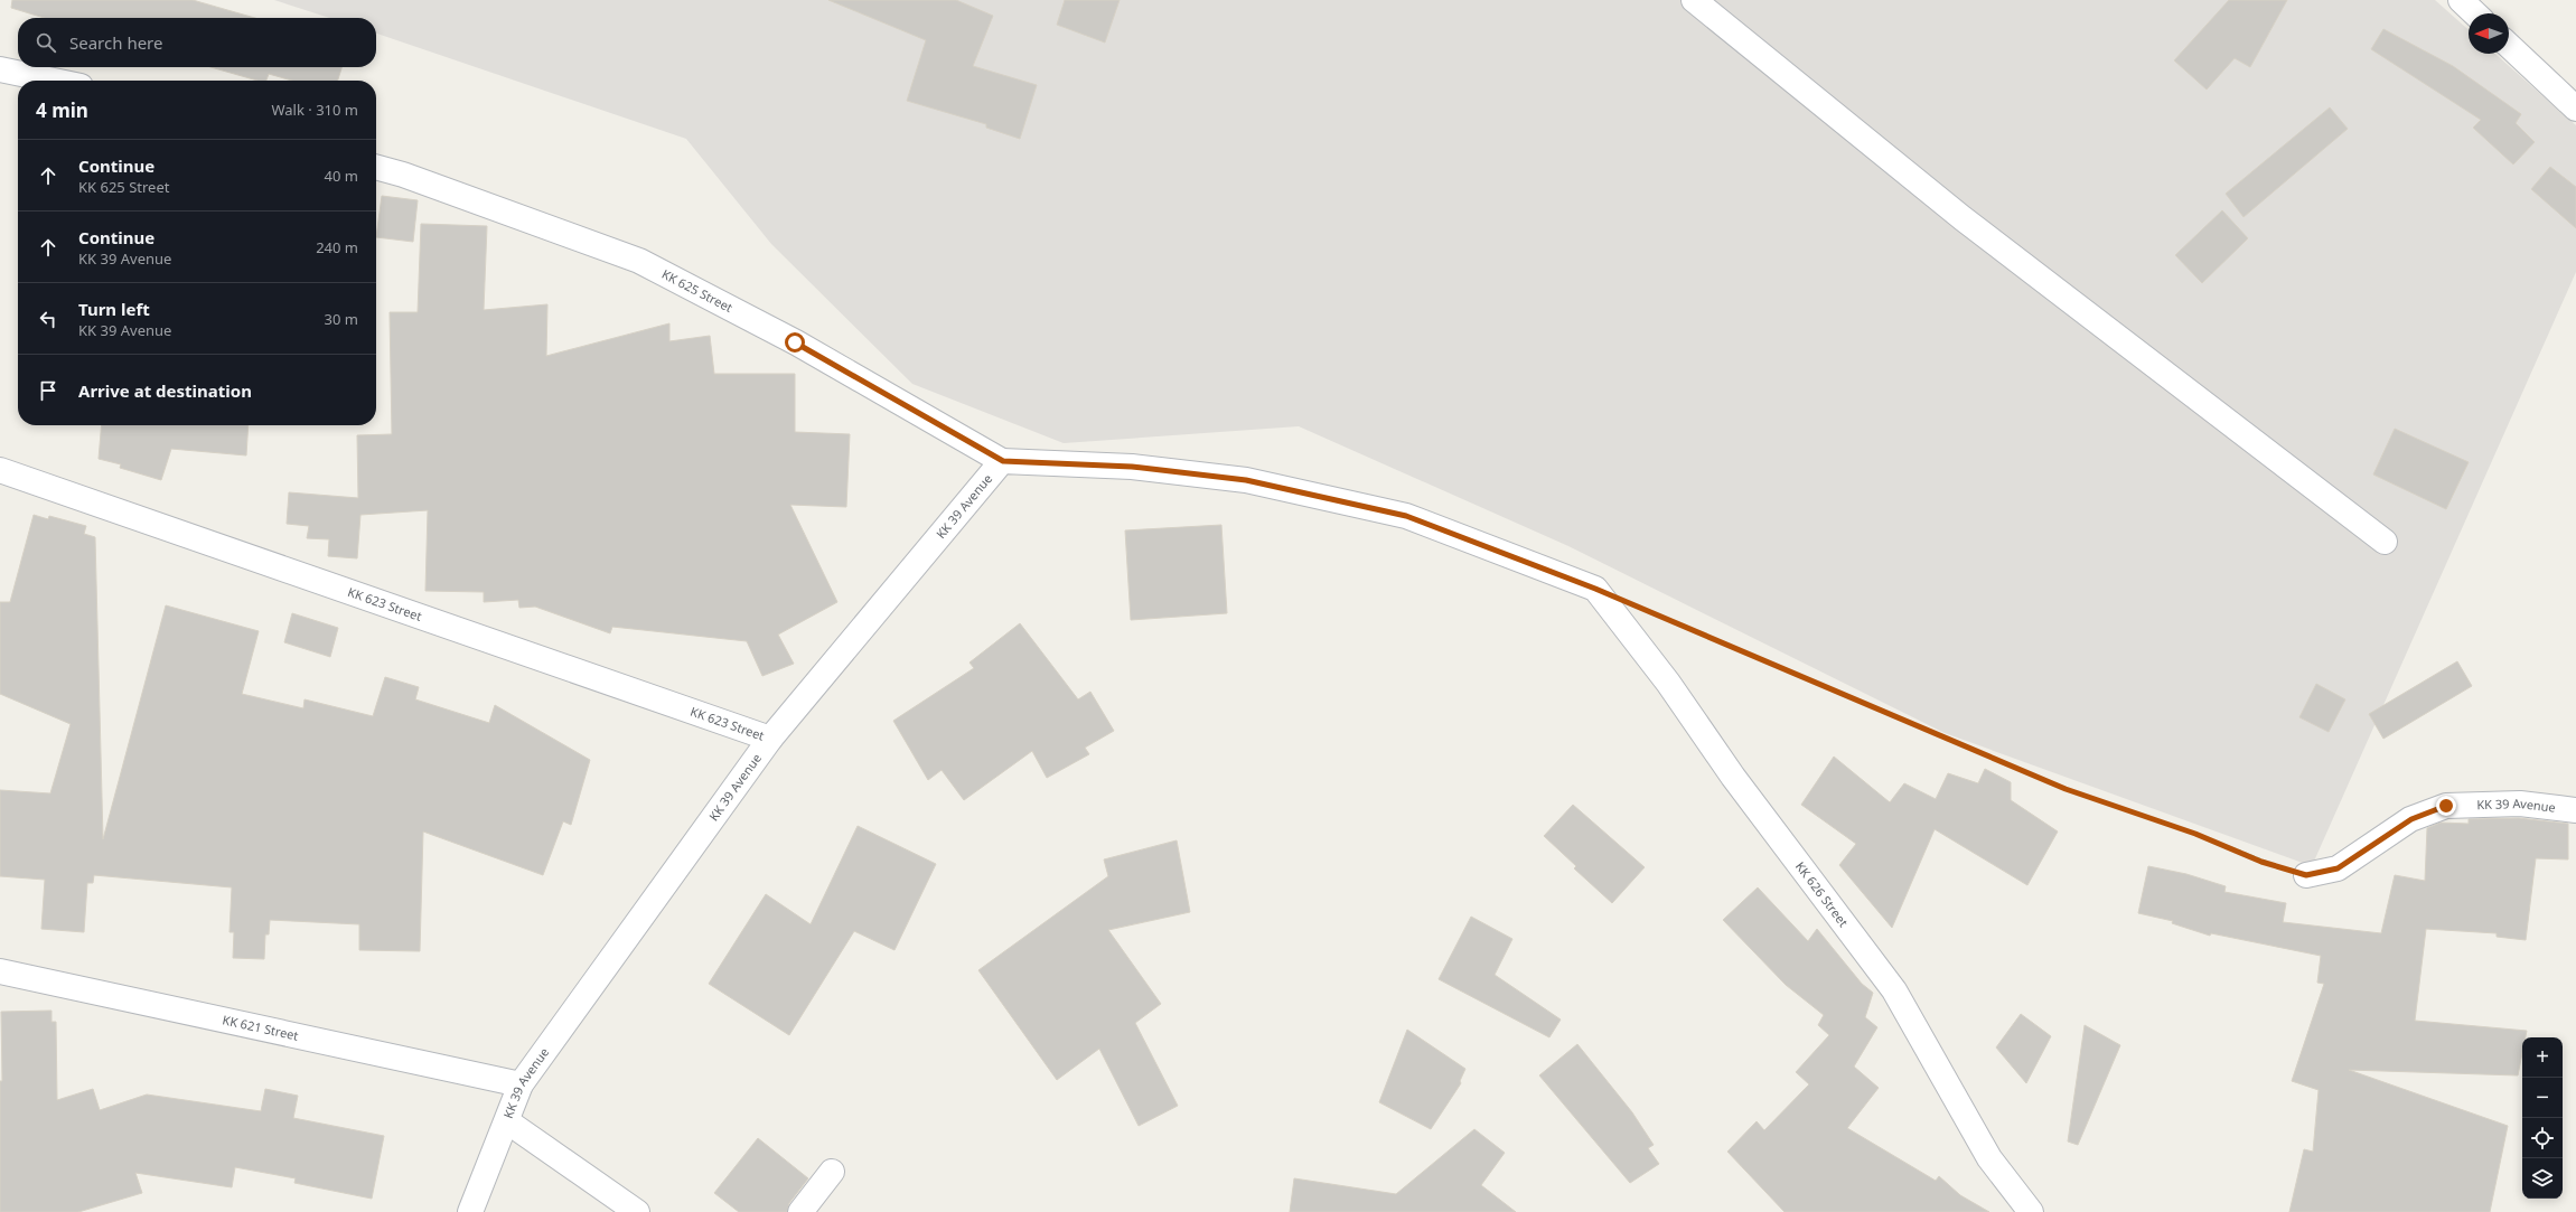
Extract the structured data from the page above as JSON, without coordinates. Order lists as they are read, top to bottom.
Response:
{
  "streets": {
    "street": [
      "KK 625 Street",
      "KK 39 Avenue",
      "KK 623 Street",
      "KK 626 Street",
      "KK 621 Street"
    ]
  },
  "crossings": [
    ["KK 625 Street", "KK 39 Avenue"],
    ["KK 625 Street", "KK 626 Street"],
    ["KK 39 Avenue", "KK 623 Street"],
    ["KK 39 Avenue", "KK 626 Street"],
    ["KK 39 Avenue", "KK 621 Street"]
  ],
  "north": "left",
  "page": {
    "search": "Search here",
    "heading": ["4 min", "Walk · 310 m"],
    "list": [
      ["Continue", "KK 625 Street", "40 m"],
      ["Continue", "KK 39 Avenue", "240 m"],
      ["Turn left", "KK 39 Avenue", "30 m"],
      "Arrive at destination"
    ],
    "map_buttons": ["+", "−"]
  }
}
